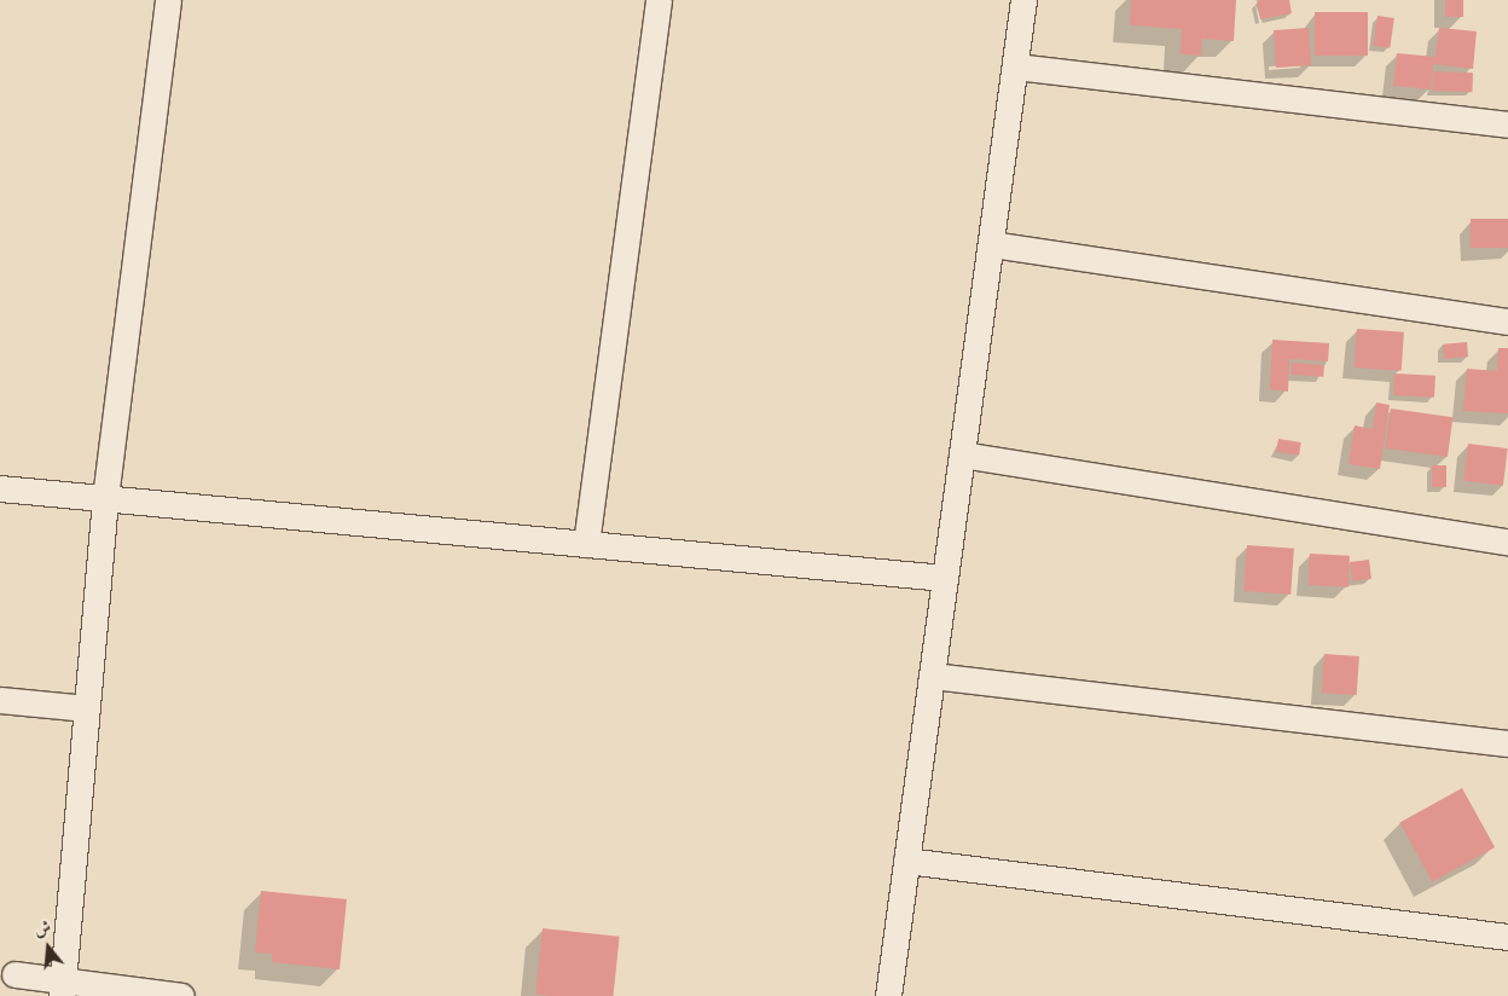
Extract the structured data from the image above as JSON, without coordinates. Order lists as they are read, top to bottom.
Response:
{
  "north": "top"
}
